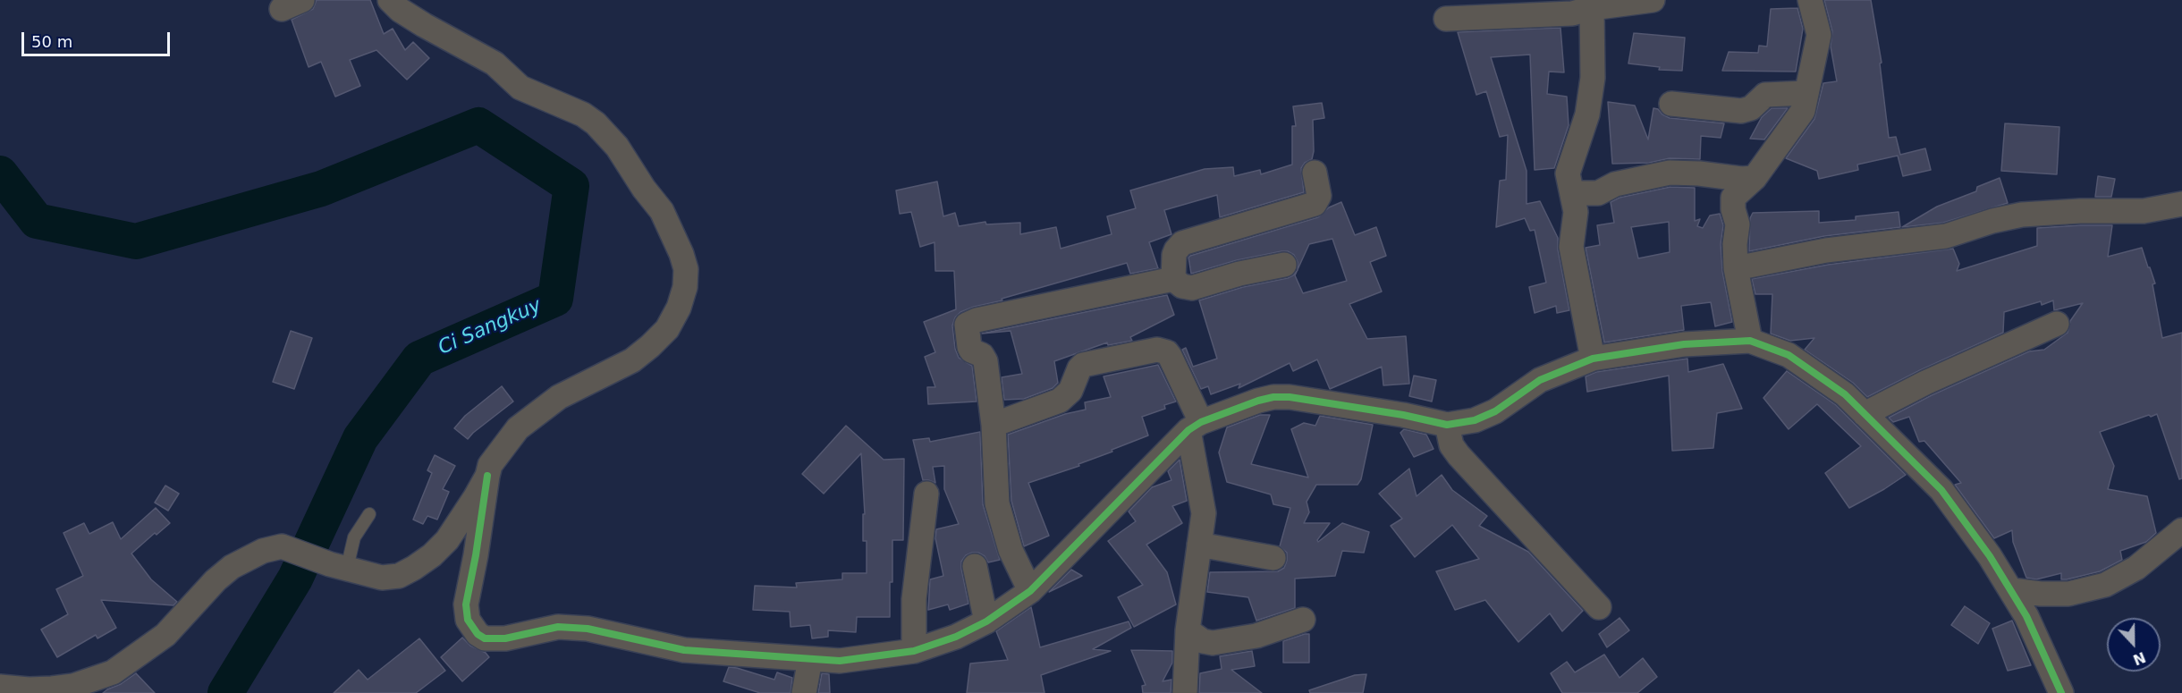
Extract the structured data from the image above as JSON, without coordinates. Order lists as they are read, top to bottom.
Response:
{
  "water": ["Ci Sangkuy"],
  "scale_bar": "50 m",
  "north": "bottom"
}
